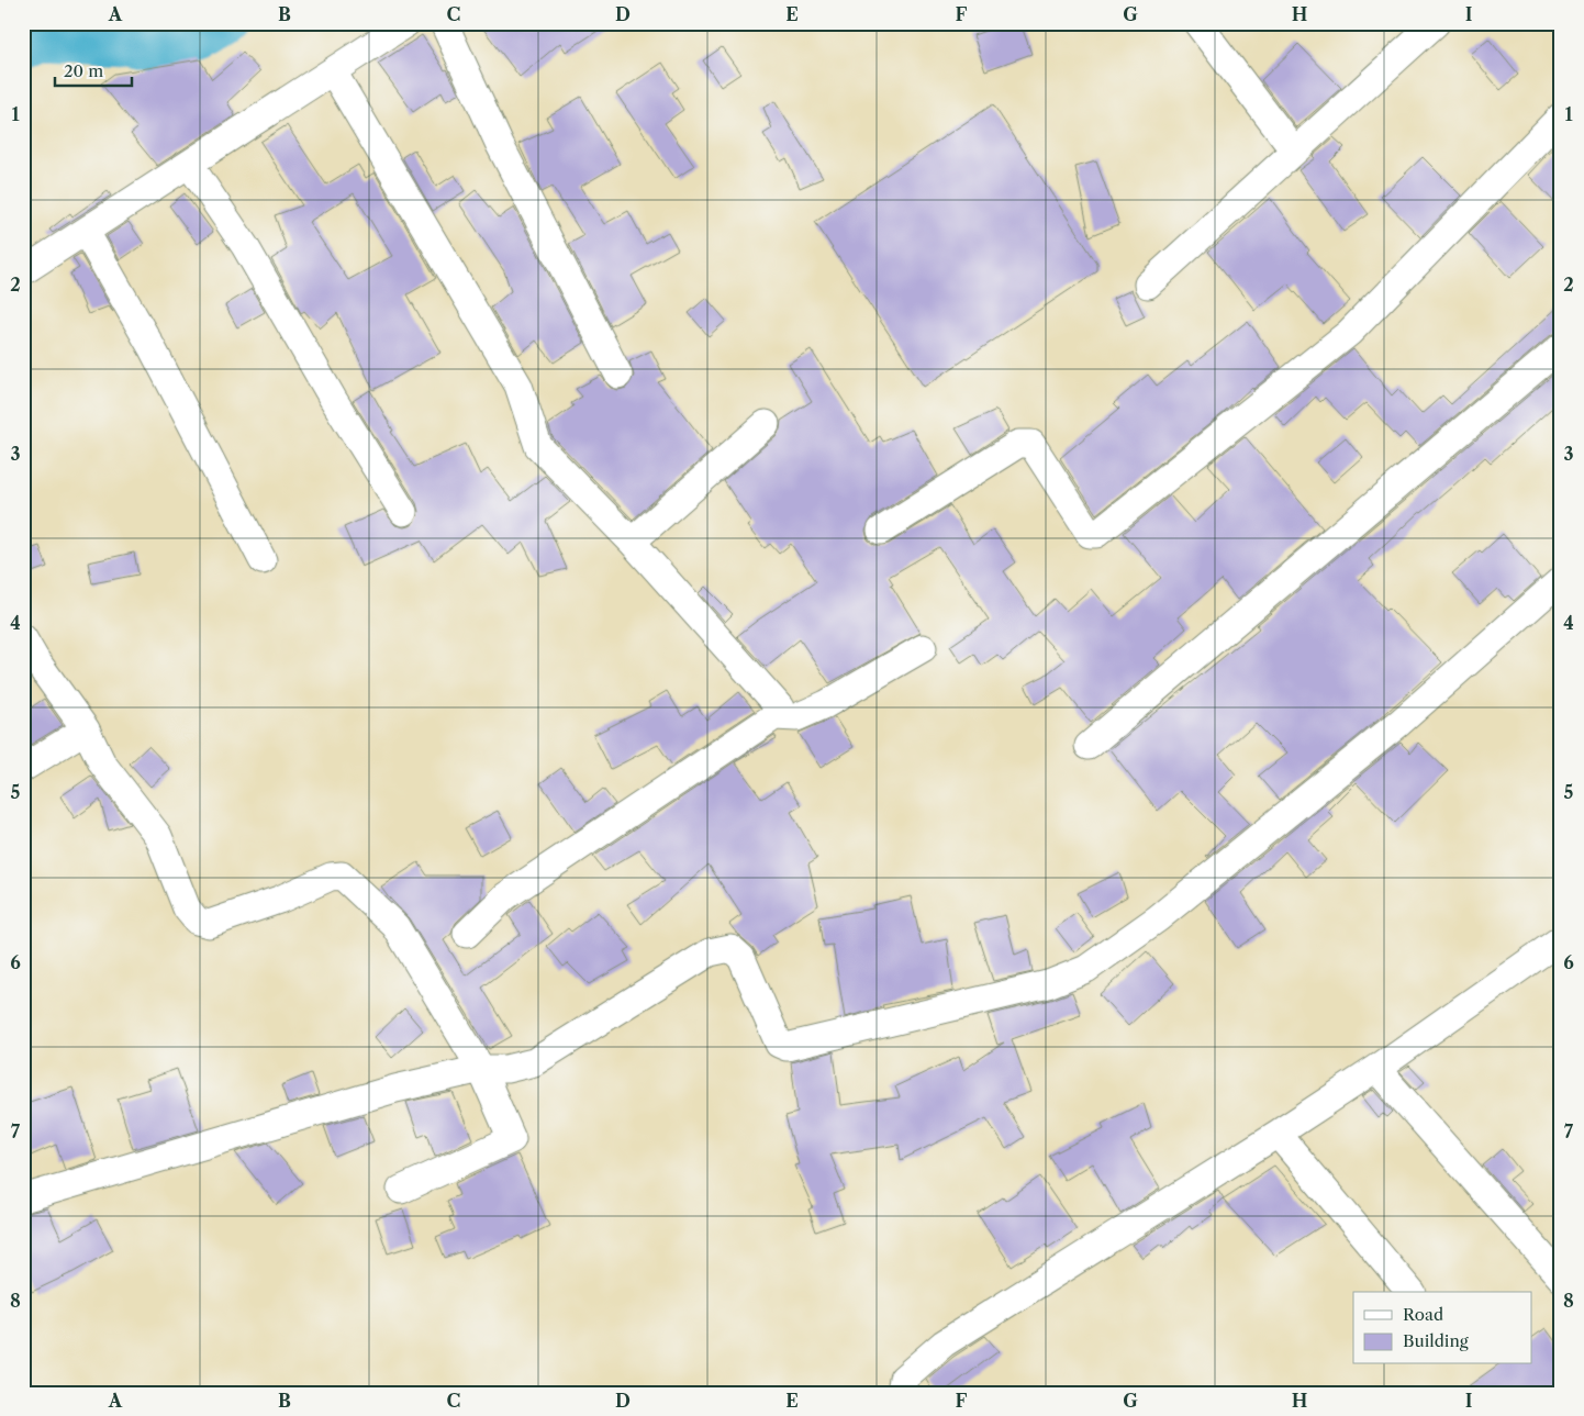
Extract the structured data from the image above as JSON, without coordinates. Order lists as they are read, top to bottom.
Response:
{
  "legend": ["Road", "Building"],
  "scale_bar": "20 m",
  "grid": {
    "columns": [
      "A",
      "B",
      "C",
      "D",
      "E",
      "F",
      "G",
      "H",
      "I"
    ],
    "rows": [
      "1",
      "2",
      "3",
      "4",
      "5",
      "6",
      "7",
      "8"
    ]
  }
}
